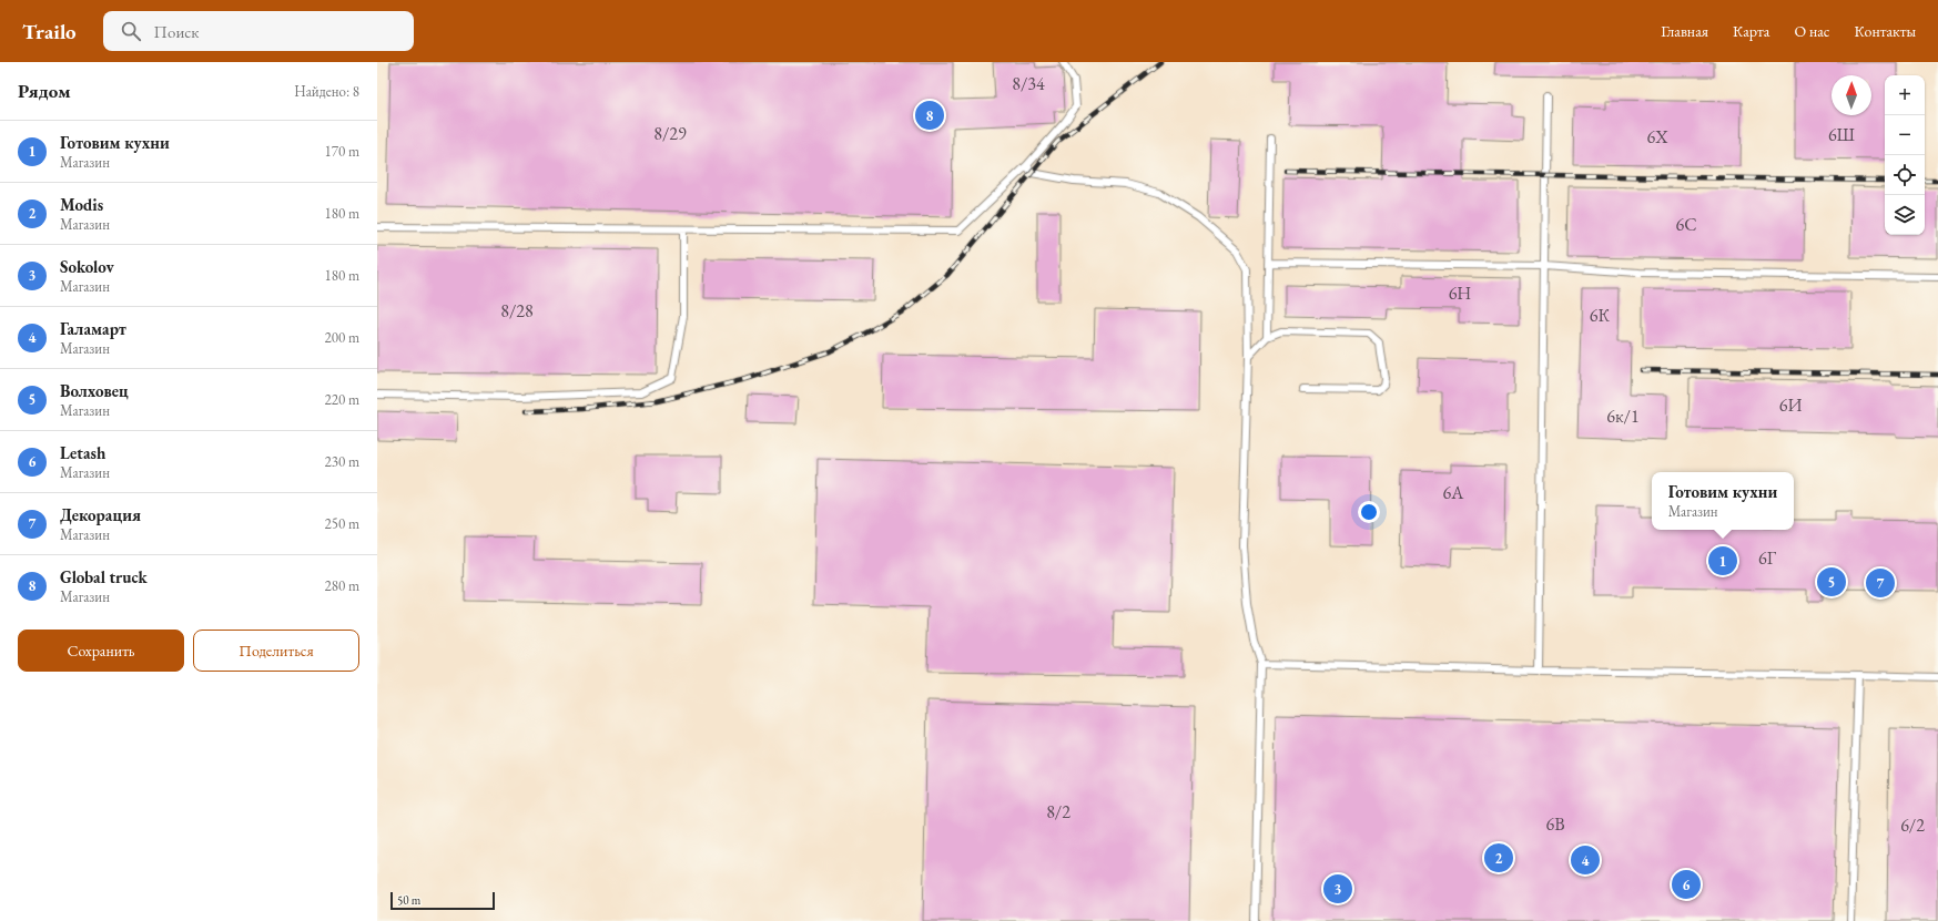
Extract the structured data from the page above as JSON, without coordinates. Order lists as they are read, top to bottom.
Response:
{
  "house_numbers": [
    "8/34",
    "8/29",
    "6Ш",
    "6Х",
    "6С",
    "6Н",
    "8/28",
    "6К",
    "6И",
    "6к/1",
    "6А",
    "6Г",
    "8/2",
    "6В",
    "6/2"
  ],
  "scale_bar": "50 m",
  "north": "top",
  "page": {
    "header": "Trailo",
    "search": "Поиск",
    "nav": [
      "Главная",
      "Карта",
      "О нас",
      "Контакты"
    ],
    "heading": ["Рядом", "Найдено: 8"],
    "map_buttons": ["+", "−"],
    "pins": [
      "8",
      "1",
      "5",
      "7",
      "2",
      "4",
      "6",
      "3"
    ],
    "list": [
      {
        "mark": "1",
        "name": "Готовим кухни",
        "note": "Магазин",
        "value": "170 m"
      },
      {
        "mark": "2",
        "name": "Modis",
        "note": "Магазин",
        "value": "180 m"
      },
      {
        "mark": "3",
        "name": "Sokolov",
        "note": "Магазин",
        "value": "180 m"
      },
      {
        "mark": "4",
        "name": "Галамарт",
        "note": "Магазин",
        "value": "200 m"
      },
      {
        "mark": "5",
        "name": "Волховец",
        "note": "Магазин",
        "value": "220 m"
      },
      {
        "mark": "6",
        "name": "Letash",
        "note": "Магазин",
        "value": "230 m"
      },
      {
        "mark": "7",
        "name": "Декорация",
        "note": "Магазин",
        "value": "250 m"
      },
      {
        "mark": "8",
        "name": "Global truck",
        "note": "Магазин",
        "value": "280 m"
      }
    ],
    "popup": ["Готовим кухни", "Магазин"],
    "buttons": ["Сохранить", "Поделиться"],
    "scale": "50 m"
  }
}
